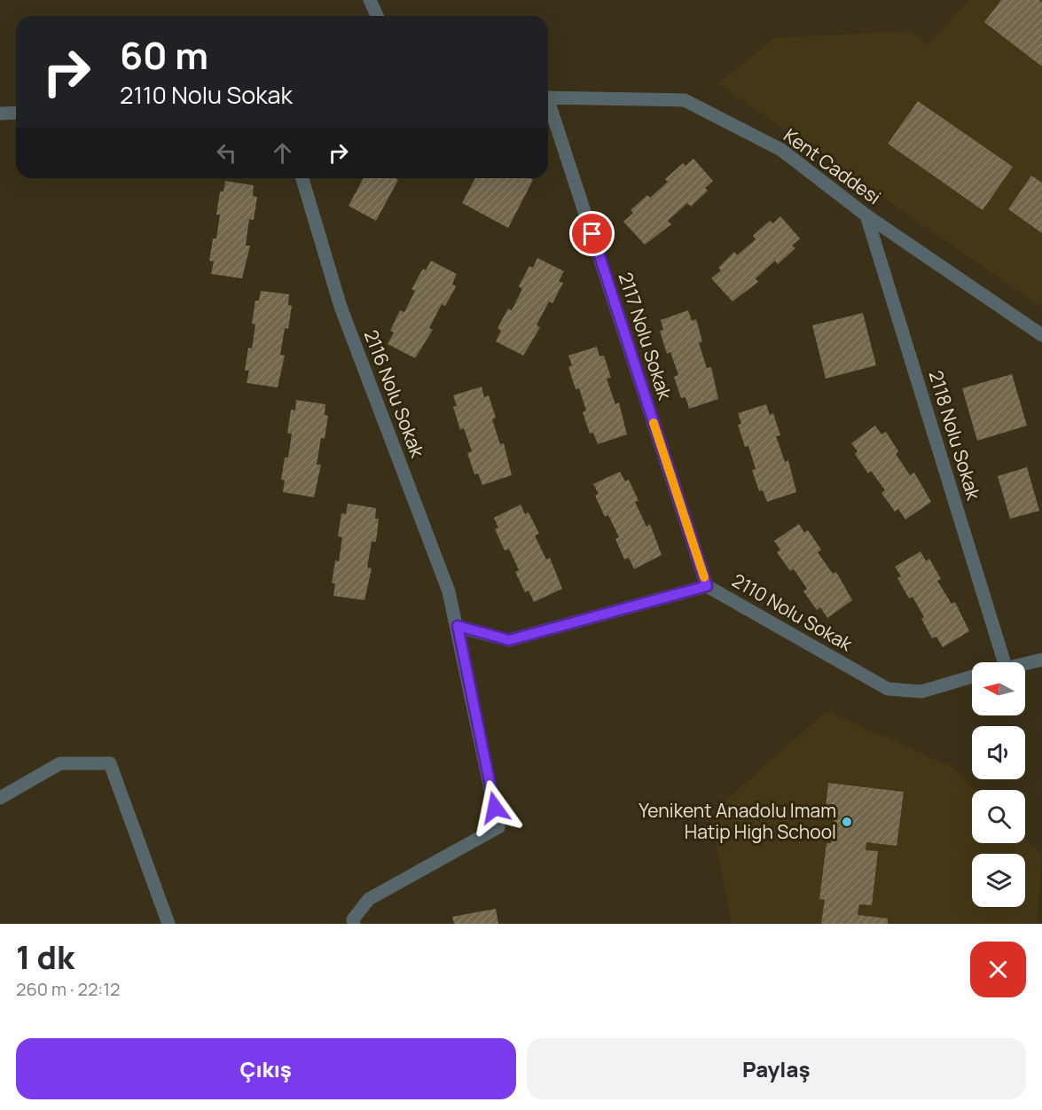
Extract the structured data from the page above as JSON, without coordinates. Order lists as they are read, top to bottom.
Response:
{
  "streets": {
    "street": [
      "Kent Caddesi",
      "2117 Nolu Sokak",
      "2116 Nolu Sokak",
      "2118 Nolu Sokak",
      "2110 Nolu Sokak"
    ]
  },
  "crossings": [
    ["Kent Caddesi", "2118 Nolu Sokak"],
    ["2117 Nolu Sokak", "2110 Nolu Sokak"],
    ["2116 Nolu Sokak", "2110 Nolu Sokak"]
  ],
  "places": ["Yenikent Anadolu Imam Hatip High School"],
  "north": "left",
  "page": {
    "turn": ["60 m", "2110 Nolu Sokak"],
    "heading": ["1 dk", "260 m · 22:12"],
    "buttons": ["Çıkış", "Paylaş"]
  }
}
